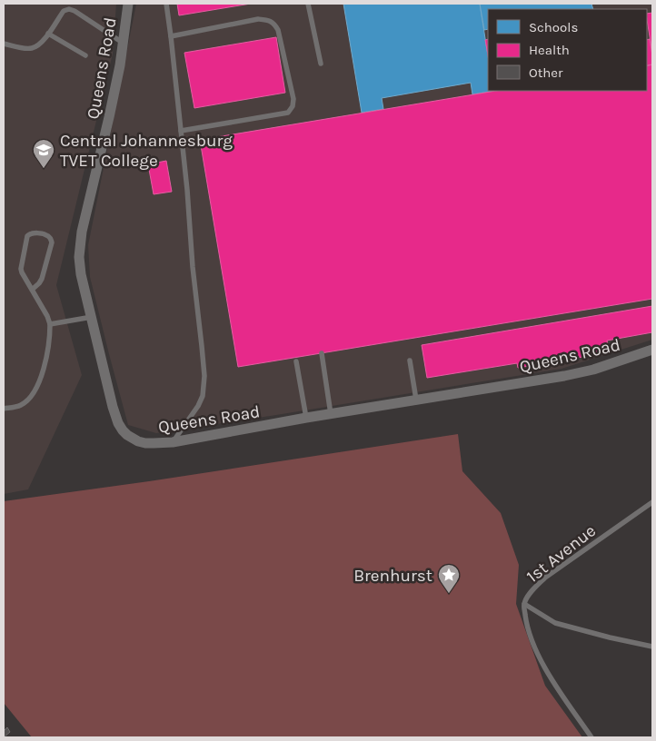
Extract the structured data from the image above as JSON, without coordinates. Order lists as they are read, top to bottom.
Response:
{
  "streets": {
    "street": ["Queens Road"],
    "lane": ["1st Avenue"]
  },
  "places": {
    "school or university": ["Central Johannesburg TVET College"],
    "place": ["Brenhurst"]
  },
  "legend": ["Schools", "Health", "Other"]
}
